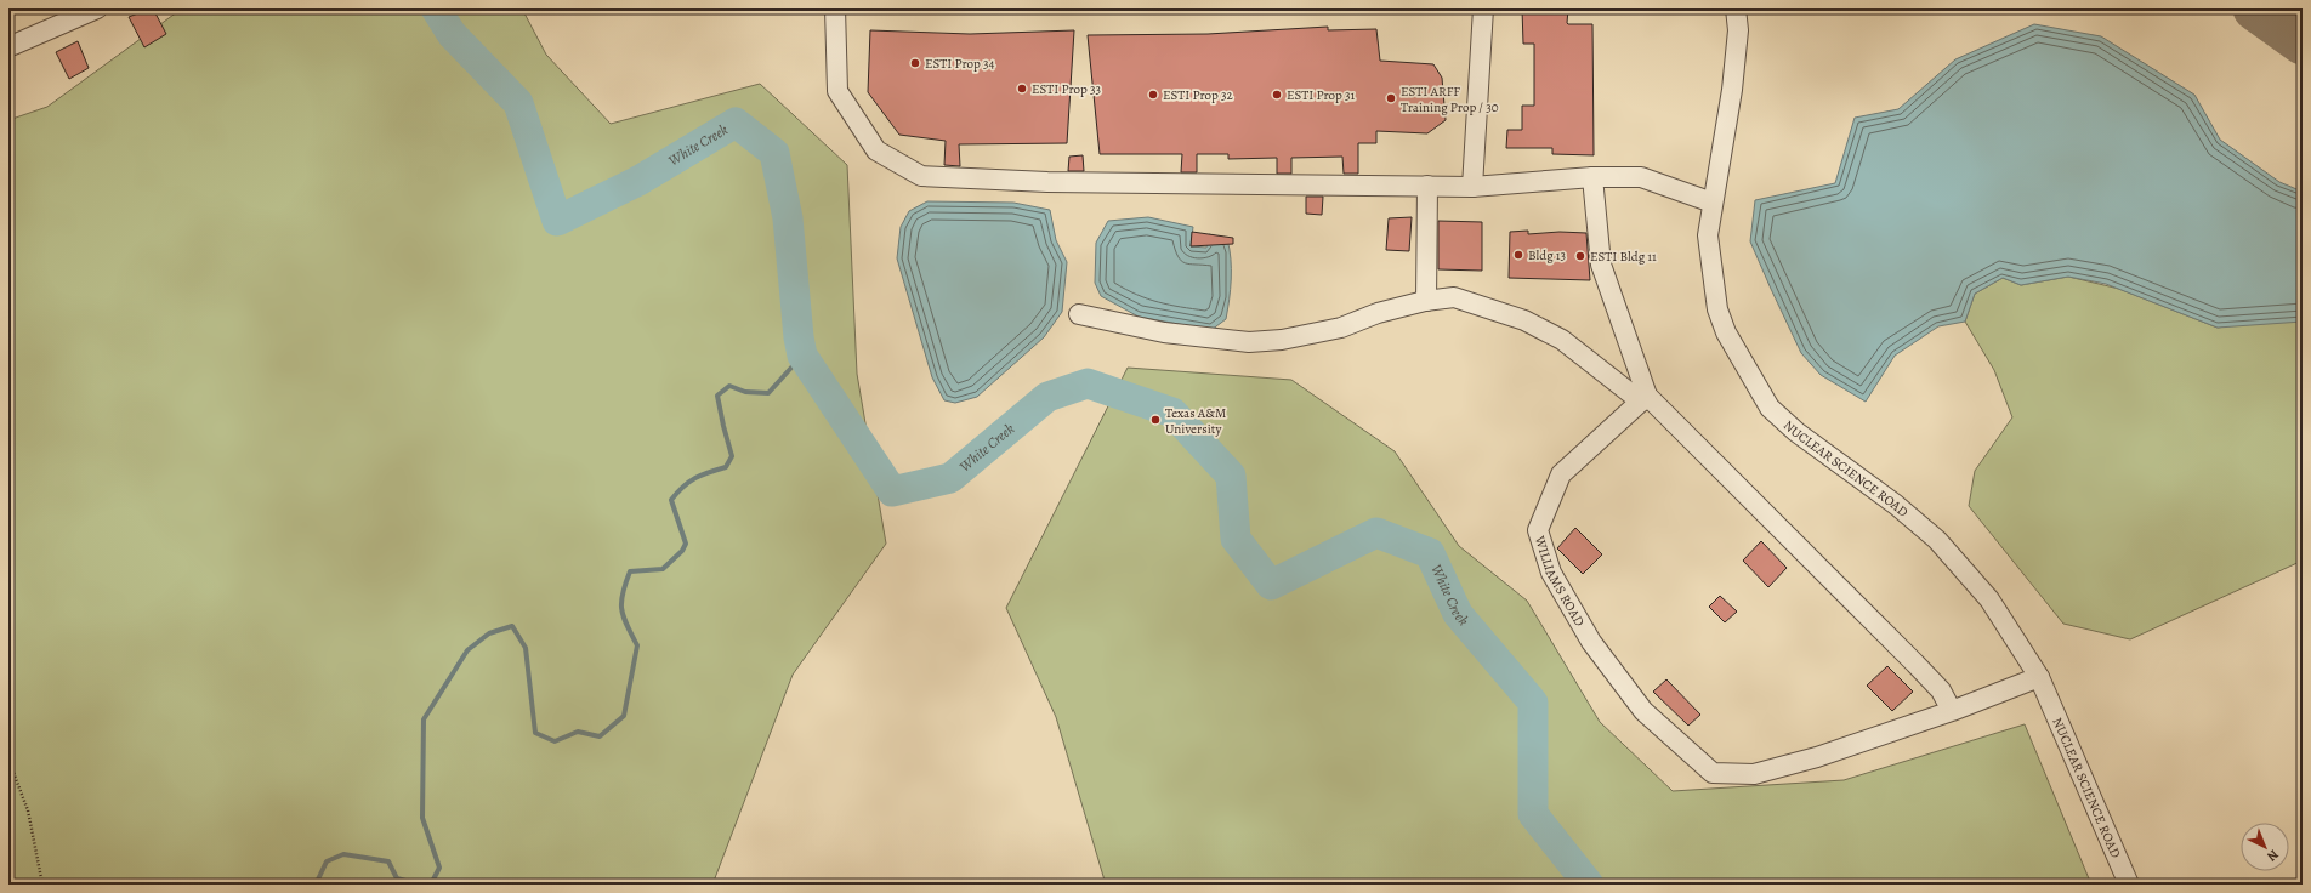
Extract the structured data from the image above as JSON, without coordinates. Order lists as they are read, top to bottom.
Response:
{
  "streets": {
    "street": ["NUCLEAR SCIENCE ROAD", "WILLIAMS ROAD"]
  },
  "crossings": [
    ["NUCLEAR SCIENCE ROAD", "WILLIAMS ROAD"]
  ],
  "water": ["White Creek"],
  "places": [
    "ESTI Prop 34",
    "ESTI Prop 33",
    "ESTI Prop 32",
    "ESTI Prop 31",
    "ESTI ARFF Training Prop / 30",
    "Bldg 13",
    "ESTI Bldg 11",
    "Texas A&M University"
  ],
  "north": "bottom right"
}
